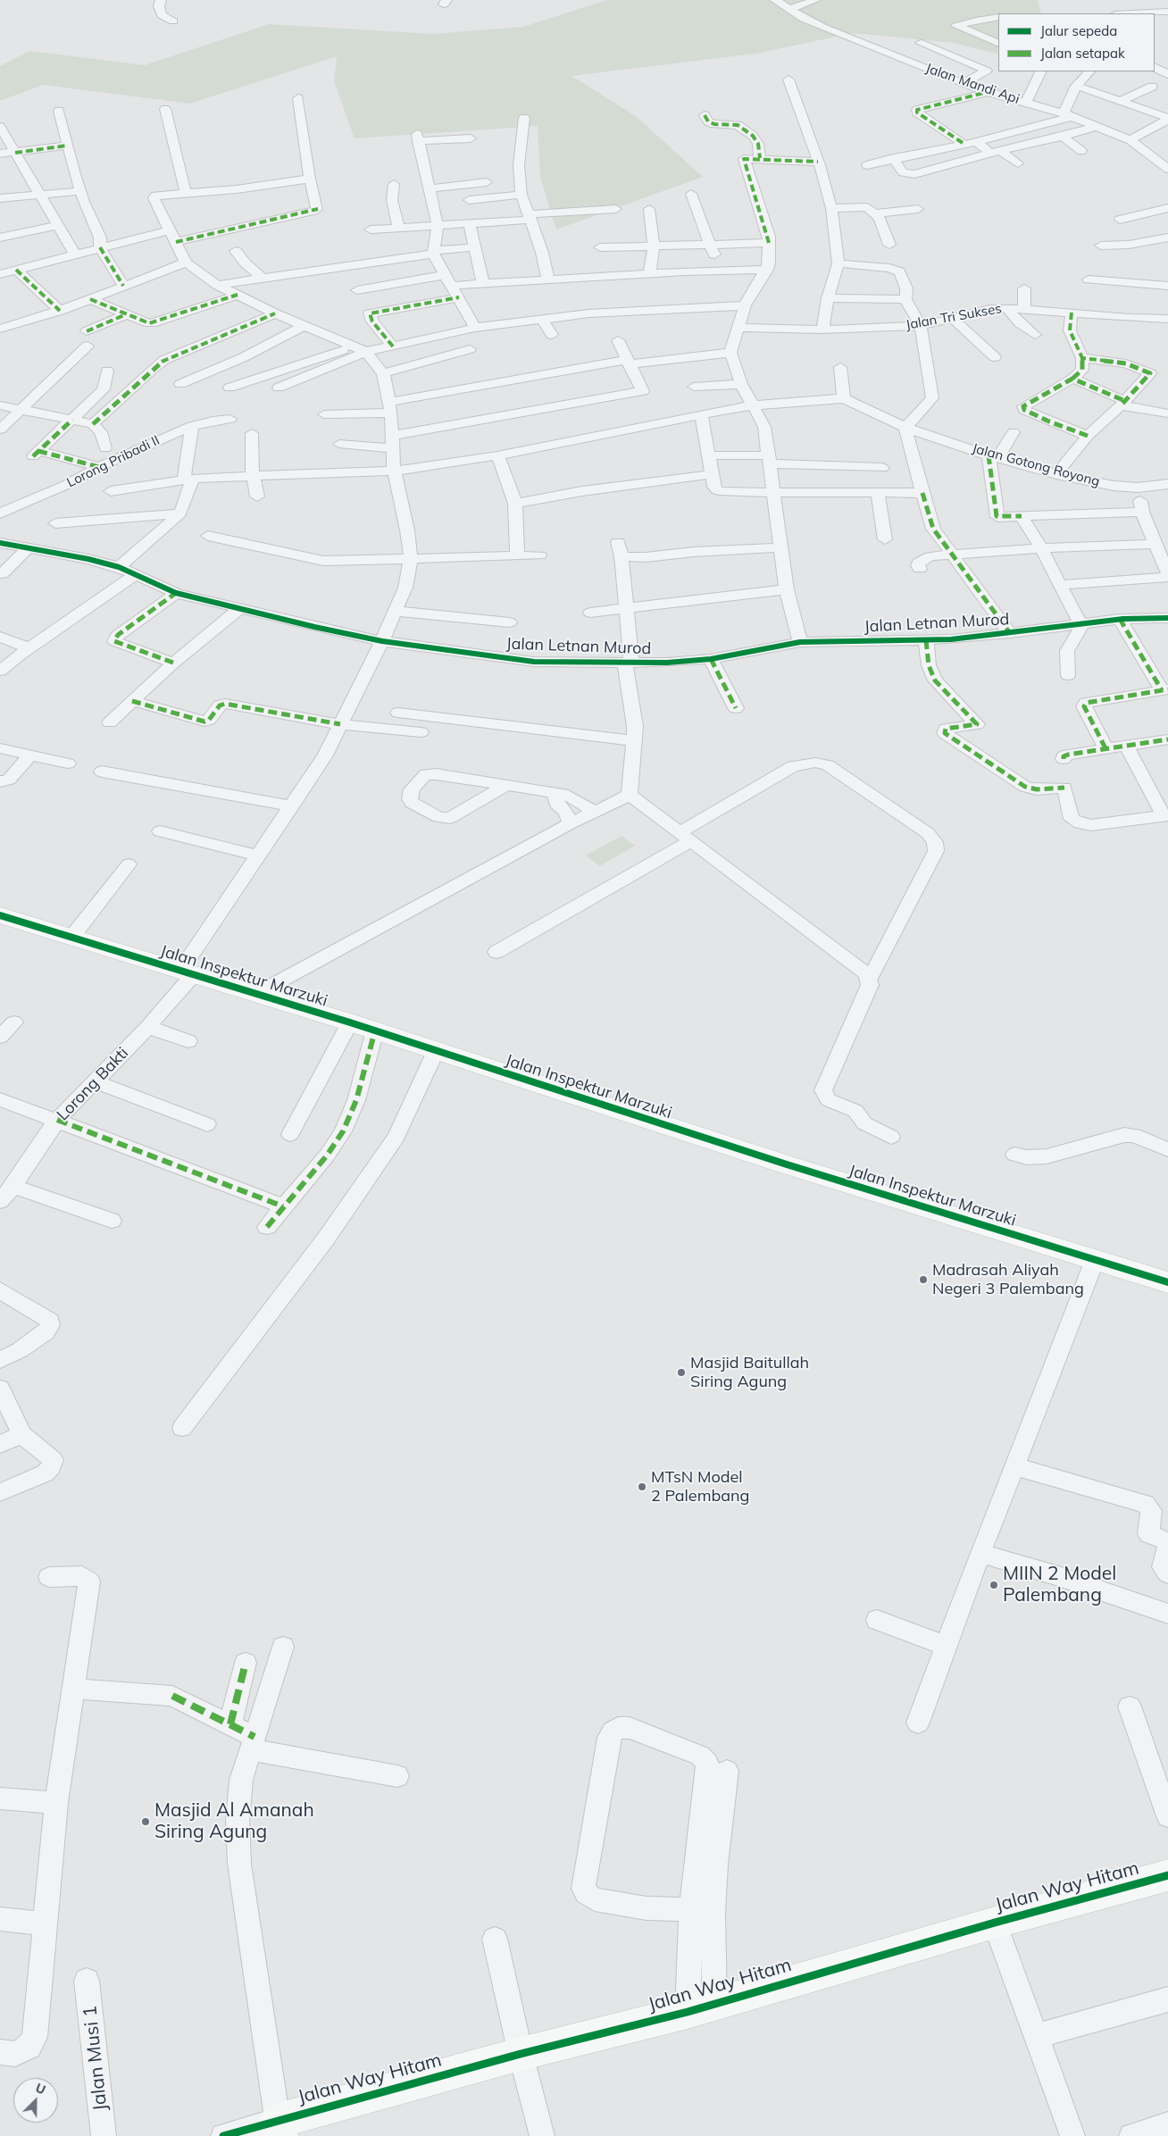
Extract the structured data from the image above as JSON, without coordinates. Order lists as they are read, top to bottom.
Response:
{
  "streets": {
    "street": [
      "Jalan Mandi Api",
      "Jalan Tri Sukses",
      "Lorong Pribadi II",
      "Jalan Gotong Royong",
      "Jalan Letnan Murod",
      "Jalan Inspektur Marzuki",
      "Lorong Bakti",
      "Jalan Way Hitam",
      "Jalan Musi 1"
    ]
  },
  "crossings": [
    ["Jalan Letnan Murod", "Lorong Bakti"],
    ["Jalan Inspektur Marzuki", "Lorong Bakti"]
  ],
  "places": [
    "Madrasah Aliyah Negeri 3 Palembang",
    "Masjid Baitullah Siring Agung",
    "MTsN Model 2 Palembang",
    "MIIN 2 Model Palembang",
    "Masjid Al Amanah Siring Agung"
  ],
  "legend": ["Jalur sepeda", "Jalan setapak"],
  "north": "top right"
}
